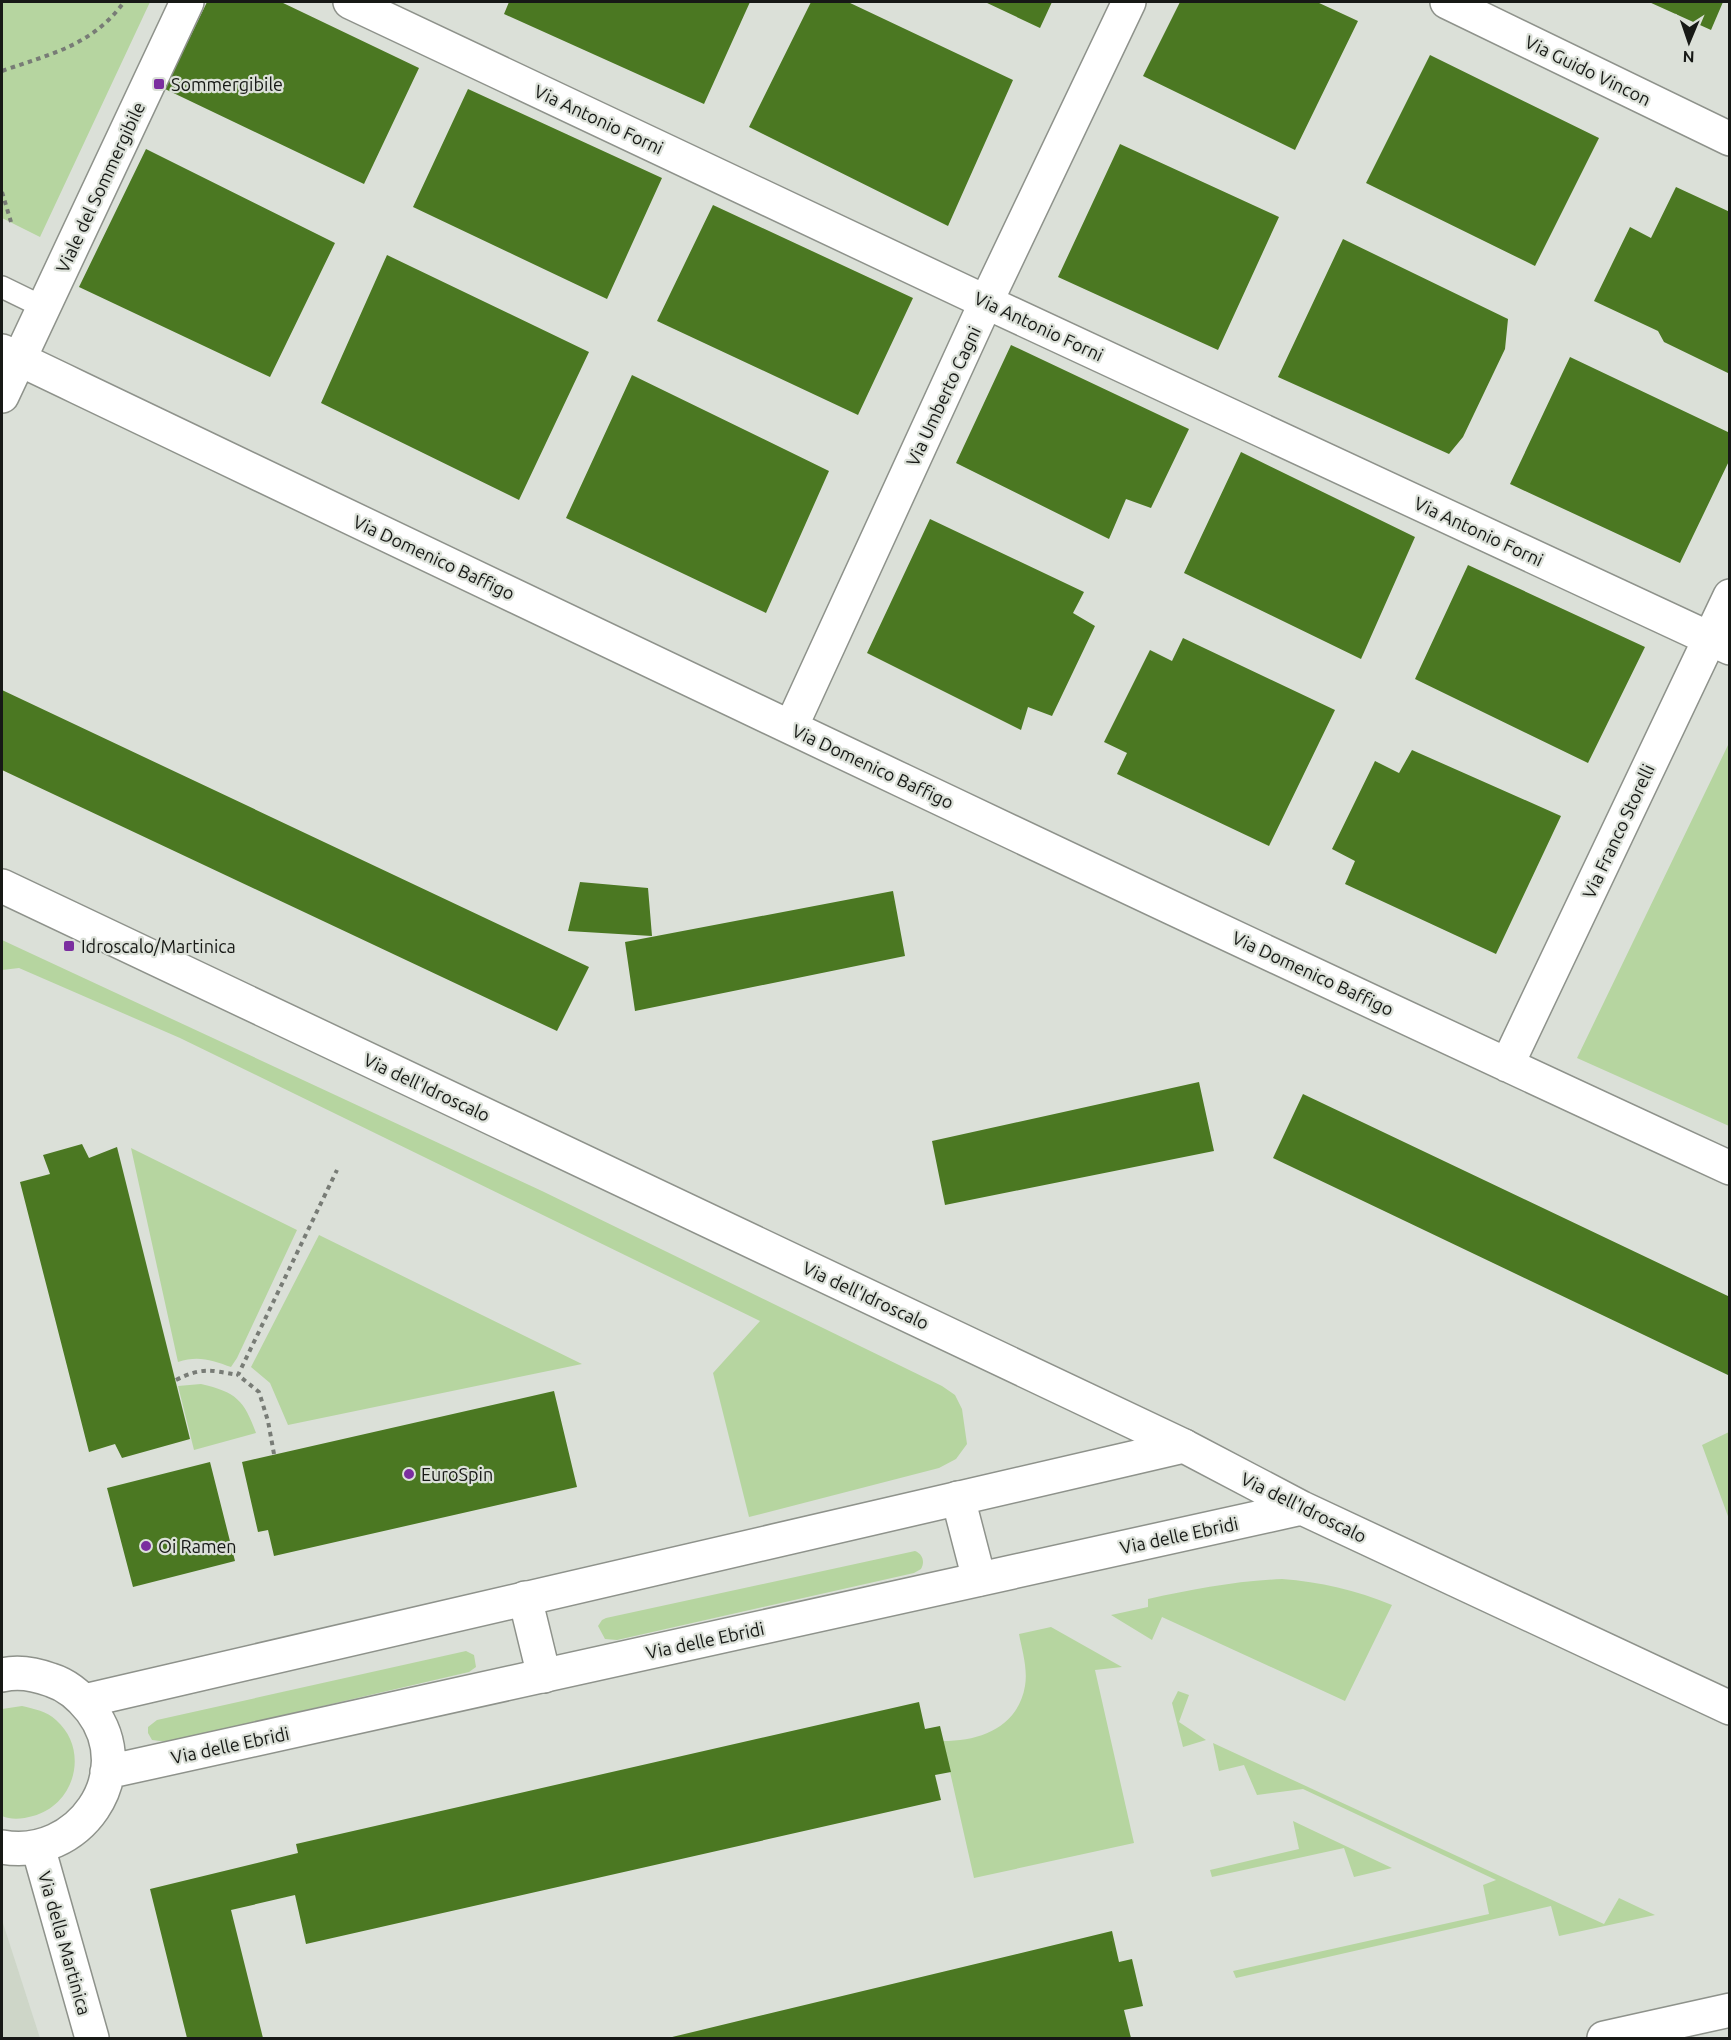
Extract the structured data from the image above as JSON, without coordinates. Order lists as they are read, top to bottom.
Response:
{
  "streets": {
    "street": [
      "Via Guido Vincon",
      "Via Antonio Forni",
      "Viale del Sommergibile",
      "Via Umberto Cagni",
      "Via Domenico Baffigo",
      "Via Franco Storelli",
      "Via dell'Idroscalo",
      "Via delle Ebridi",
      "Via della Martinica"
    ]
  },
  "crossings": [
    ["Via Antonio Forni", "Via Umberto Cagni"],
    ["Via Antonio Forni", "Via Franco Storelli"],
    ["Viale del Sommergibile", "Via Domenico Baffigo"],
    ["Via Umberto Cagni", "Via Domenico Baffigo"],
    ["Via Domenico Baffigo", "Via Franco Storelli"],
    ["Via dell'Idroscalo", "Via delle Ebridi"]
  ],
  "places": {
    "transit": ["Sommergibile", "Idroscalo/Martinica"],
    "other": ["EuroSpin", "Oi Ramen"]
  },
  "north": "bottom"
}
